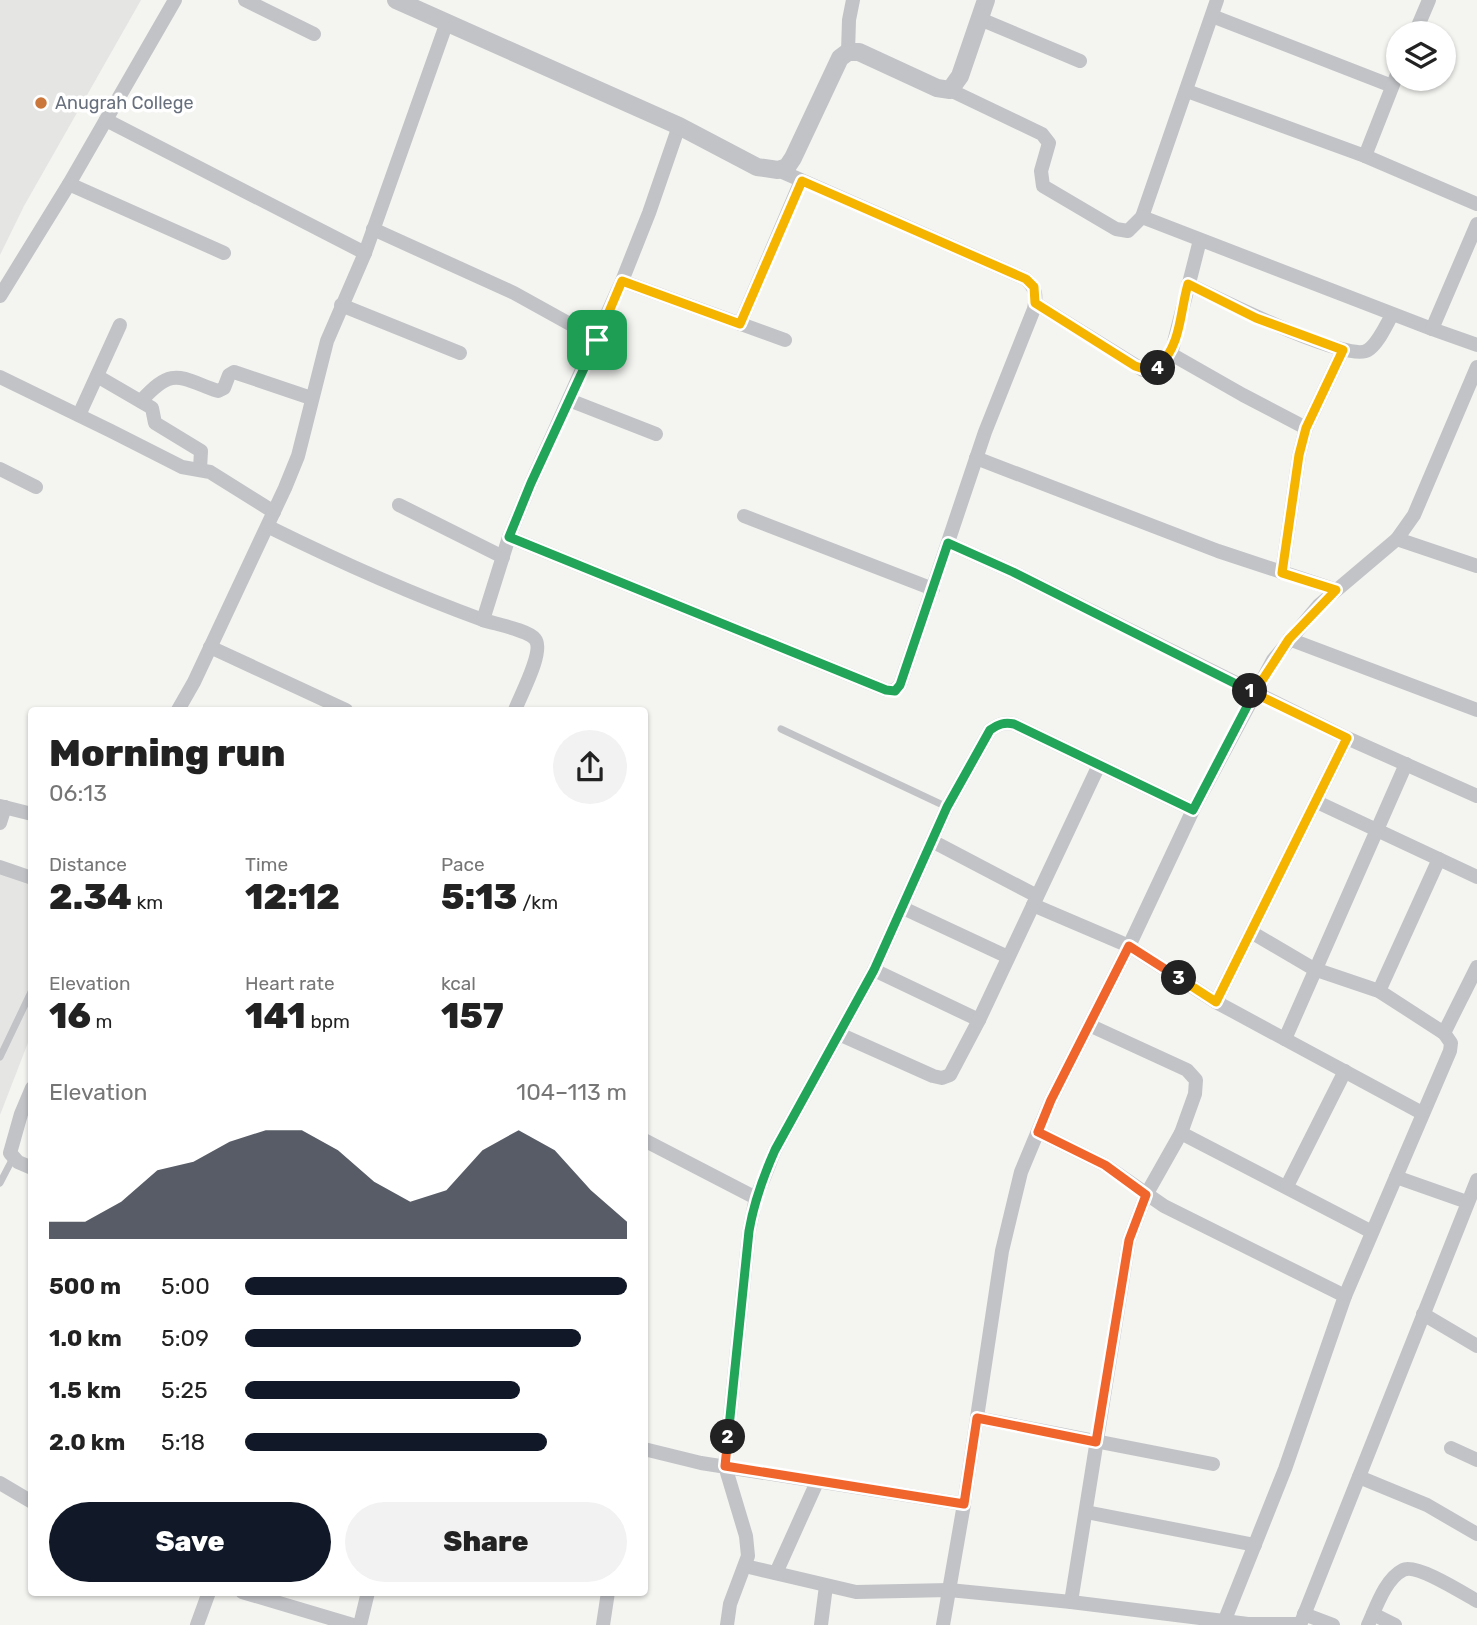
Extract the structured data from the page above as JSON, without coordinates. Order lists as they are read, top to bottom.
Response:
{
  "places": ["Anugrah College"],
  "page": {
    "pins": [
      "4",
      "1",
      "3",
      "2"
    ],
    "heading": ["Morning run", "06:13"],
    "stats": [
      ["Distance", "2.34 km"],
      ["Time", "12:12"],
      ["Pace", "5:13 /km"],
      ["Elevation", "16 m"],
      ["Heart rate", "141 bpm"],
      ["kcal", "157"]
    ],
    "chart": ["Elevation", "104–113 m"],
    "list": [
      {
        "name": "500 m",
        "note": "5:00"
      },
      {
        "name": "1.0 km",
        "note": "5:09"
      },
      {
        "name": "1.5 km",
        "note": "5:25"
      },
      {
        "name": "2.0 km",
        "note": "5:18"
      }
    ],
    "buttons": ["Save", "Share"]
  }
}
